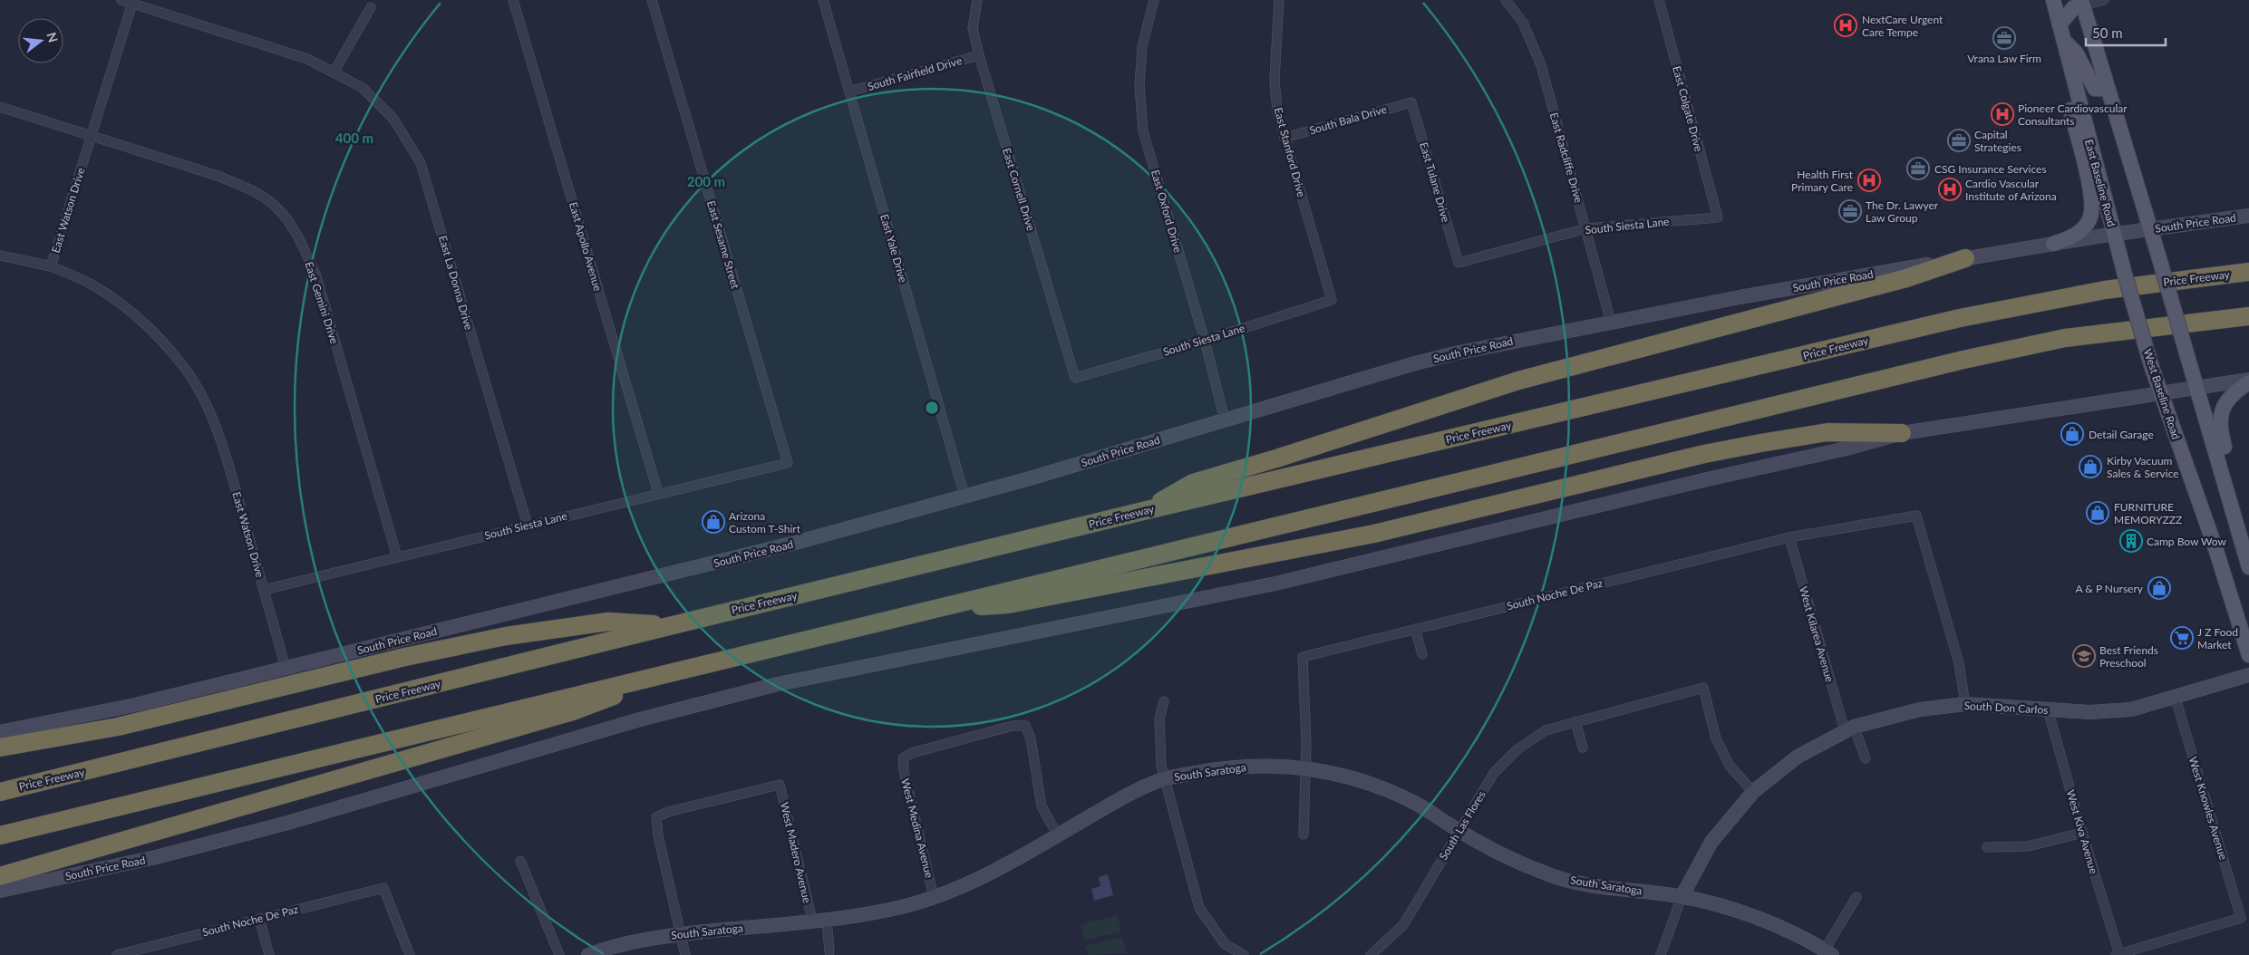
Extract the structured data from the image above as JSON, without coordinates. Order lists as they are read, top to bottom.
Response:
{
  "streets": {
    "highway": ["Price Freeway"],
    "main road": [
      "East Baseline Road",
      "South Price Road",
      "West Baseline Road",
      "South Don Carlos",
      "South Saratoga"
    ],
    "street": [
      "South Fairfield Drive",
      "East Colgate Drive",
      "South Bala Drive",
      "East Stanford Drive",
      "East Radcliffe Drive",
      "East Tulane Drive",
      "East Cornell Drive",
      "East Watson Drive",
      "East Oxford Drive",
      "South Siesta Lane",
      "East Sesame Street",
      "East Apollo Avenue",
      "East Yale Drive",
      "East La Donna Drive",
      "East Gemini Drive",
      "South Noche De Paz",
      "West Kilarea Avenue",
      "West Knowles Avenue",
      "South Las Flores",
      "West Medina Avenue",
      "West Kiva Avenue",
      "West Madero Avenue"
    ]
  },
  "crossings": [
    ["South Fairfield Drive", "East Cornell Drive"],
    ["South Fairfield Drive", "East Yale Drive"],
    ["East Colgate Drive", "South Siesta Lane"],
    ["South Bala Drive", "East Stanford Drive"],
    ["South Bala Drive", "East Tulane Drive"],
    ["East Stanford Drive", "South Siesta Lane"],
    ["East Radcliffe Drive", "South Price Road"],
    ["East Radcliffe Drive", "South Siesta Lane"],
    ["East Tulane Drive", "South Siesta Lane"],
    ["East Baseline Road", "South Price Road"],
    ["East Baseline Road", "West Baseline Road"],
    ["East Cornell Drive", "South Siesta Lane"],
    ["East Watson Drive", "South Price Road"],
    ["East Watson Drive", "South Siesta Lane"],
    ["East Watson Drive", "East La Donna Drive"],
    ["East Watson Drive", "East Gemini Drive"],
    ["East Oxford Drive", "South Price Road"],
    ["East Oxford Drive", "South Siesta Lane"],
    ["South Price Road", "East Yale Drive"],
    ["South Price Road", "West Baseline Road"],
    ["South Siesta Lane", "East Sesame Street"],
    ["South Siesta Lane", "East Apollo Avenue"],
    ["South Siesta Lane", "East La Donna Drive"],
    ["South Siesta Lane", "East Gemini Drive"],
    ["South Noche De Paz", "West Kilarea Avenue"],
    ["South Noche De Paz", "South Don Carlos"],
    ["South Noche De Paz", "South Saratoga"],
    ["West Kilarea Avenue", "South Don Carlos"],
    ["South Don Carlos", "South Saratoga"],
    ["South Don Carlos", "West Knowles Avenue"],
    ["South Don Carlos", "South Las Flores"],
    ["South Don Carlos", "West Kiva Avenue"],
    ["South Saratoga", "South Las Flores"],
    ["South Saratoga", "West Medina Avenue"],
    ["South Saratoga", "West Madero Avenue"],
    ["West Knowles Avenue", "West Kiva Avenue"]
  ],
  "places": {
    "hospital": [
      "NextCare Urgent Care Tempe",
      "Pioneer Cardiovascular Consultants",
      "Health First Primary Care",
      "Cardio Vascular Institute of Arizona"
    ],
    "office": [
      "Vrana Law Firm",
      "Capital Strategies",
      "CSG Insurance Services",
      "The Dr. Lawyer Law Group"
    ],
    "shop": [
      "Detail Garage",
      "Kirby Vacuum Sales & Service",
      "FURNITURE MEMORYZZZ",
      "Arizona Custom T-Shirt",
      "A & P Nursery"
    ],
    "building": ["Camp Bow Wow"],
    "supermarket": ["J Z Food Market"],
    "school or university": ["Best Friends Preschool"]
  },
  "scale_bar": "50 m",
  "north": "right",
  "rings": ["400 m", "200 m"]
}
